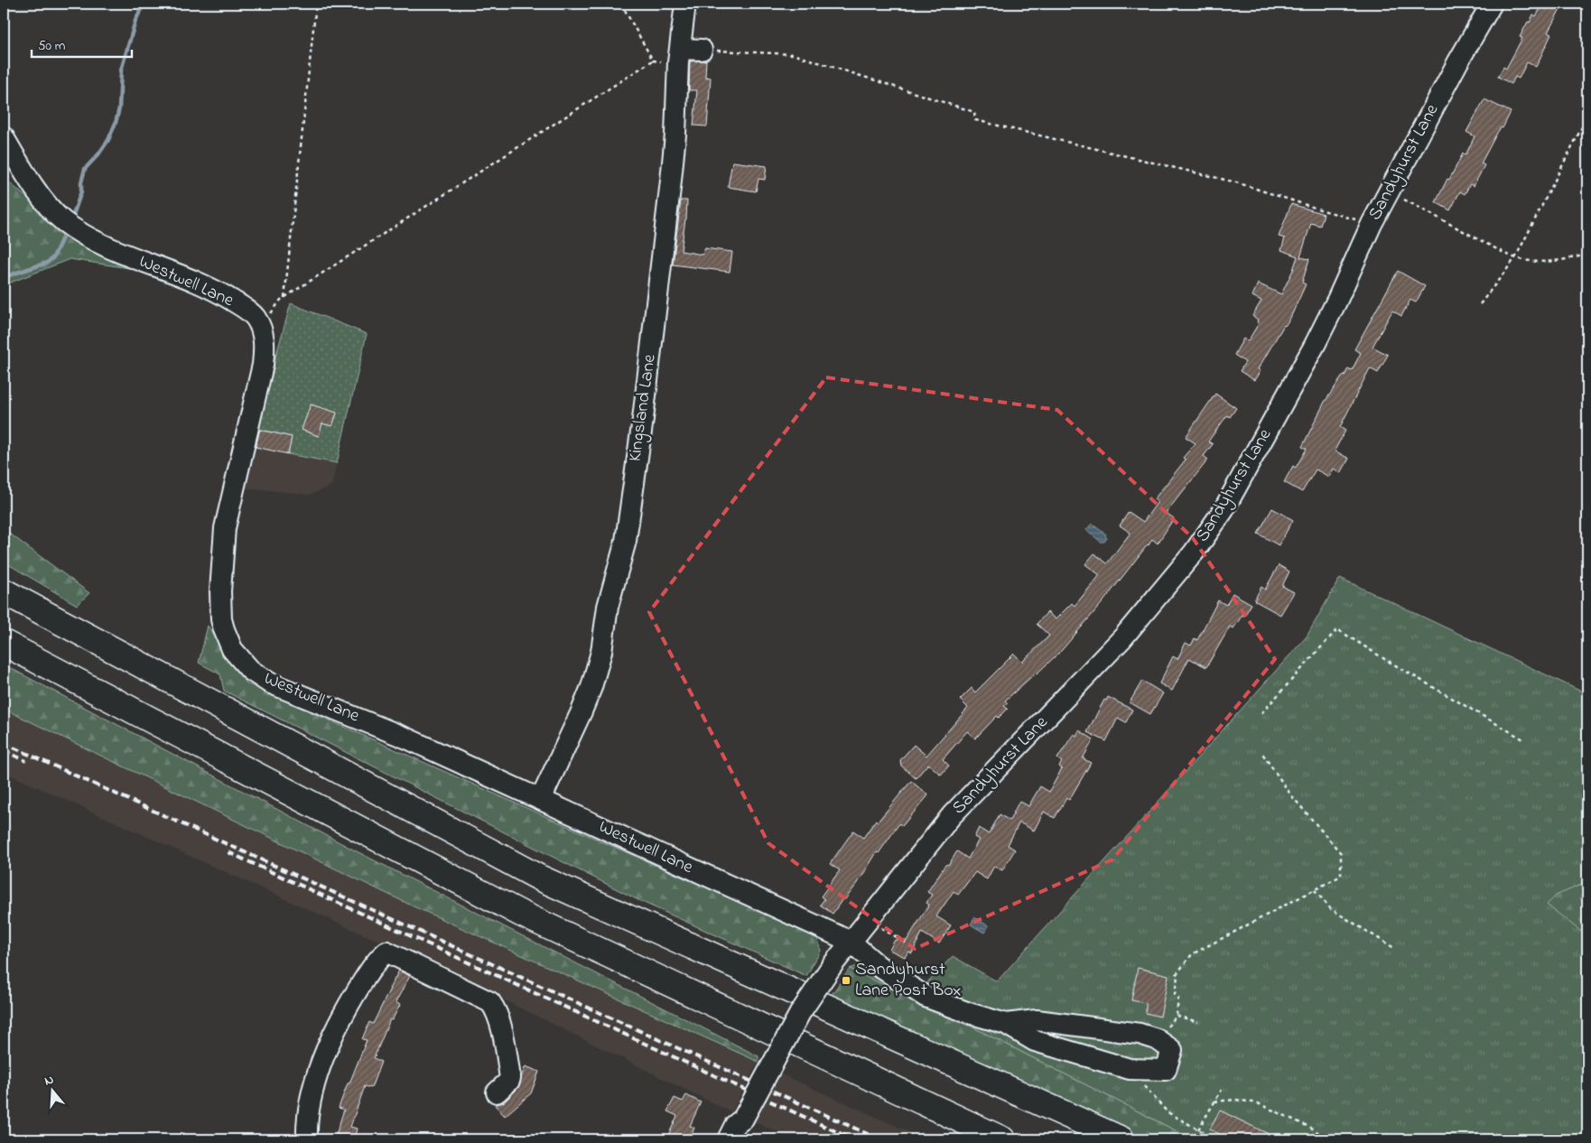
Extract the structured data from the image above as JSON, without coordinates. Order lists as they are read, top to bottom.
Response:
{
  "streets": {
    "street": ["Sandyhurst Lane", "Westwell Lane", "Kingsland Lane"]
  },
  "crossings": [
    ["Sandyhurst Lane", "Westwell Lane"],
    ["Westwell Lane", "Kingsland Lane"]
  ],
  "places": {
    "transit": ["Sandyhurst Lane Post Box"]
  },
  "scale_bar": "50 m",
  "north": "top"
}
